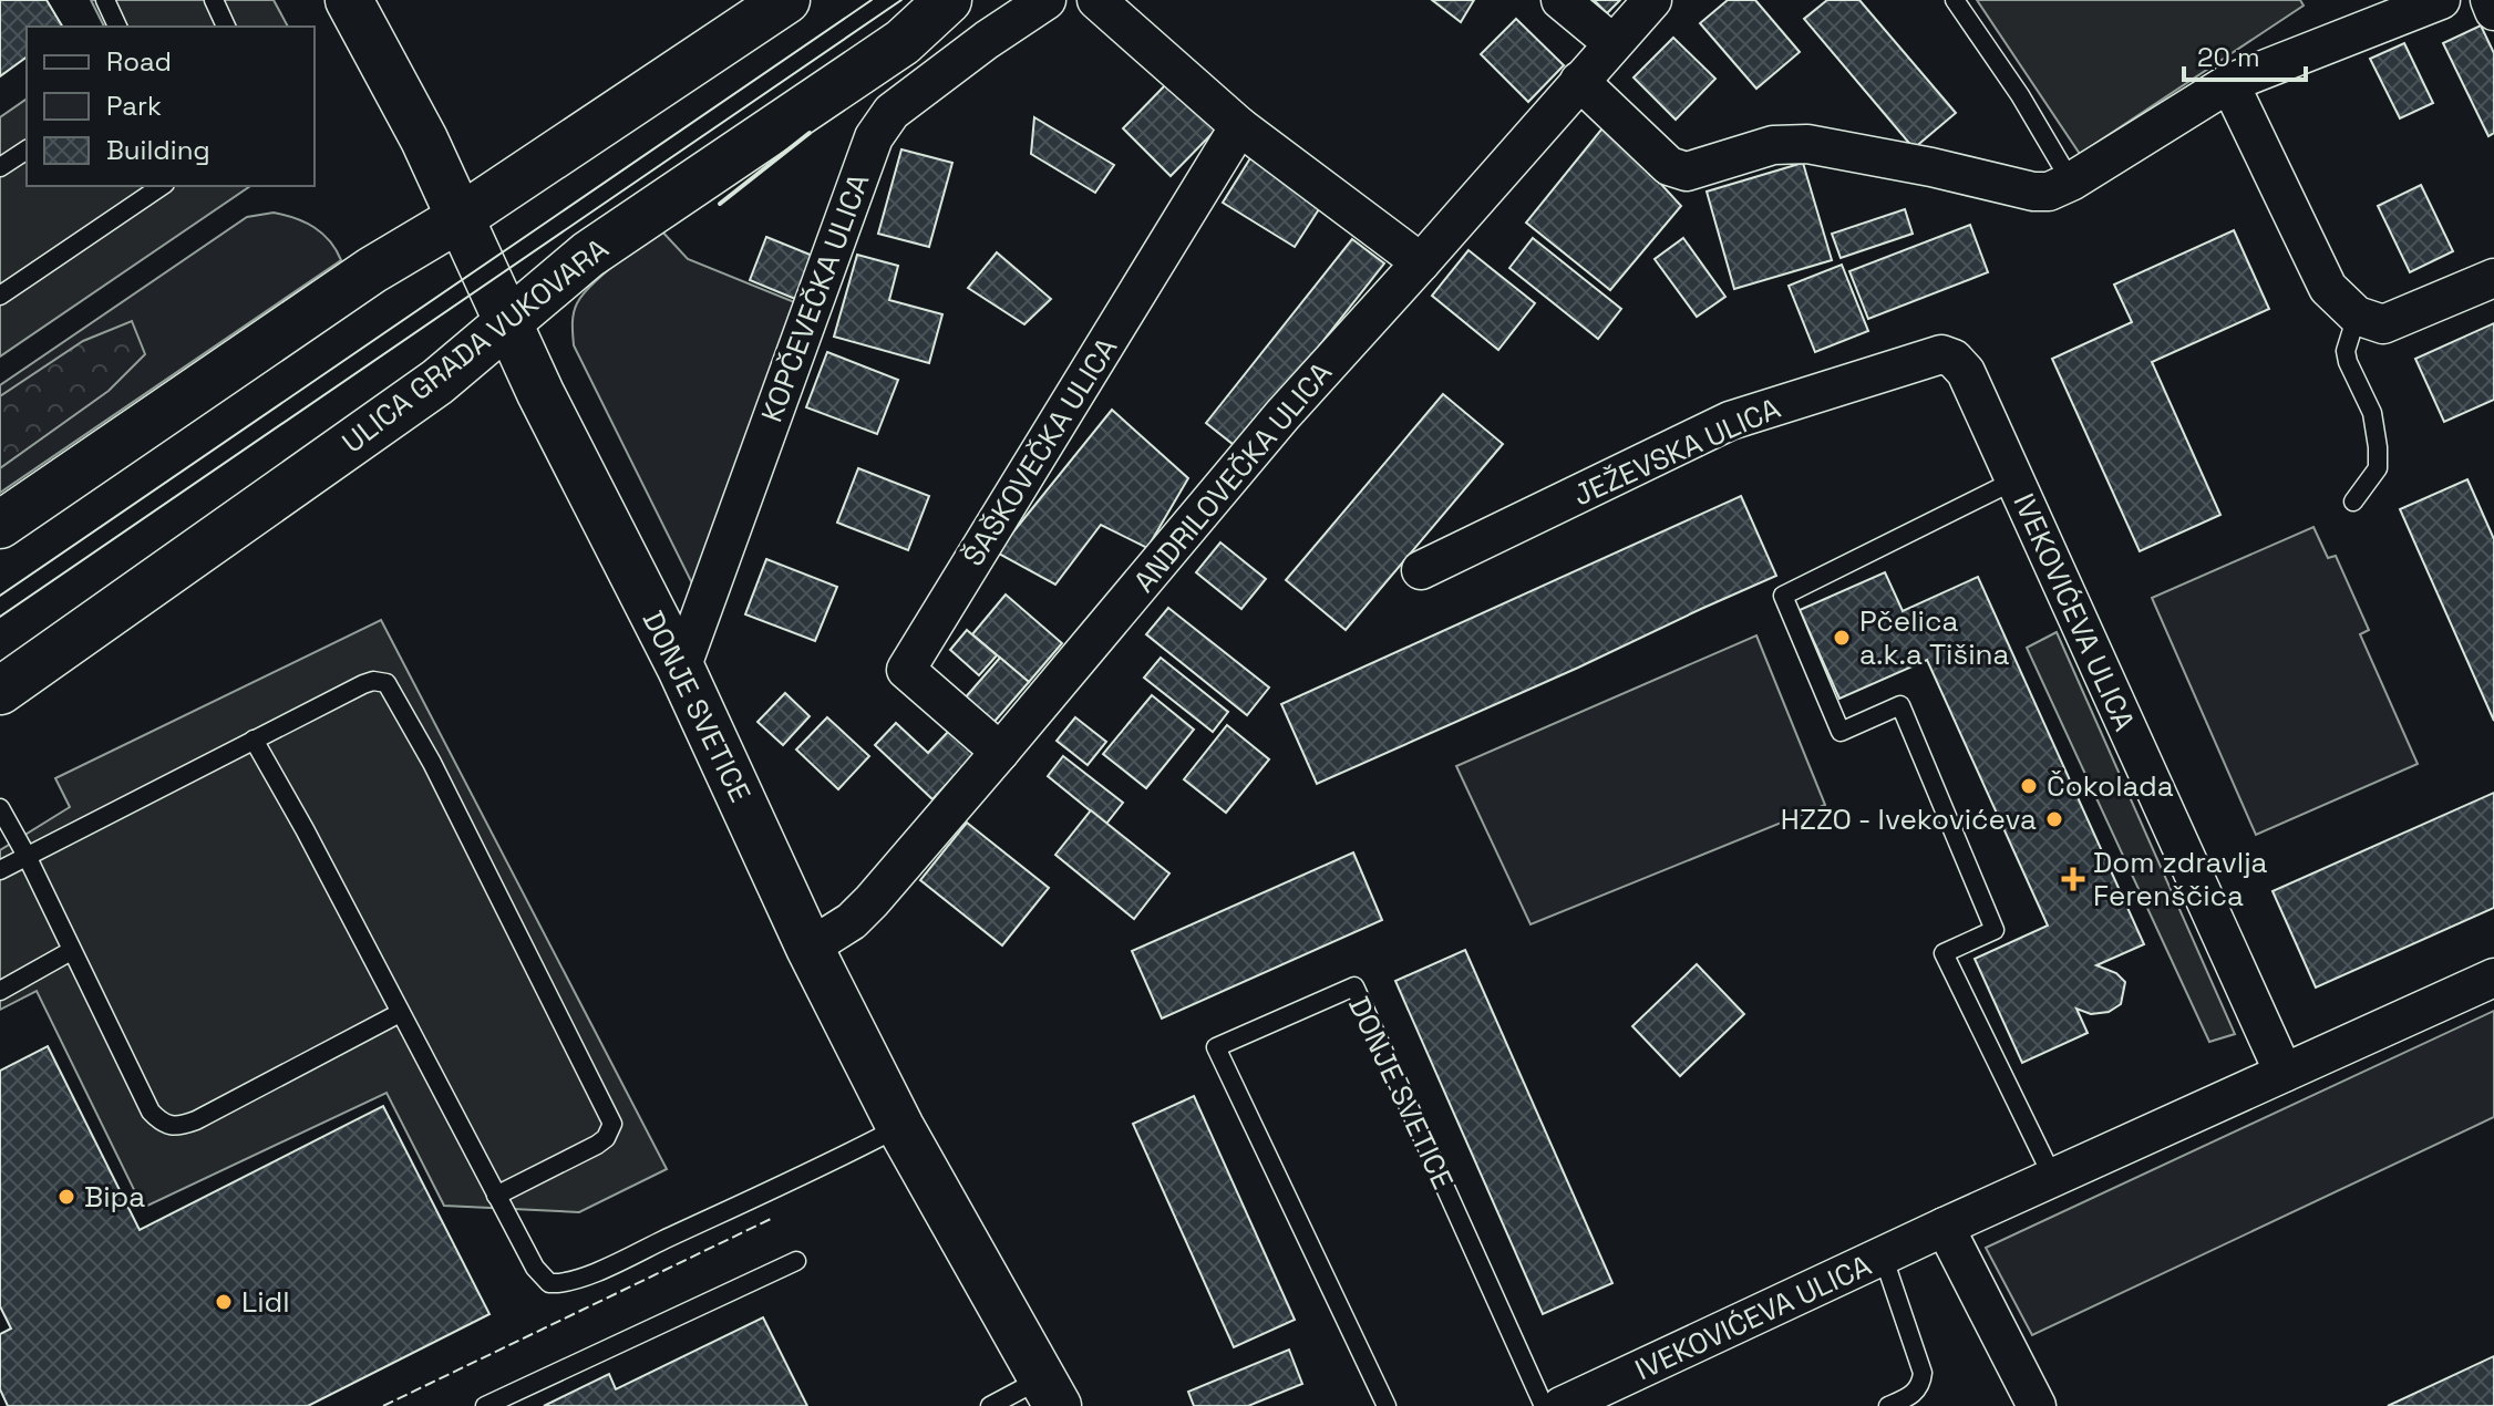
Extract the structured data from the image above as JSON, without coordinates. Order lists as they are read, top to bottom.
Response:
{
  "streets": {
    "street": [
      "KOPČEVEČKA ULICA",
      "ULICA GRADA VUKOVARA",
      "ŠAŠKOVEČKA ULICA",
      "JEŽEVSKA ULICA",
      "ANDRILOVEČKA ULICA",
      "IVEKOVIĆEVA ULICA",
      "DONJE SVETICE"
    ]
  },
  "crossings": [
    ["KOPČEVEČKA ULICA", "DONJE SVETICE"],
    ["ULICA GRADA VUKOVARA", "DONJE SVETICE"],
    ["ŠAŠKOVEČKA ULICA", "ANDRILOVEČKA ULICA"],
    ["JEŽEVSKA ULICA", "IVEKOVIĆEVA ULICA"],
    ["ANDRILOVEČKA ULICA", "DONJE SVETICE"]
  ],
  "places": {
    "other": [
      "Pčelica a.k.a Tišina",
      "Čokolada",
      "HZZO - Ivekovićeva",
      "Bipa",
      "Lidl"
    ],
    "health": ["Dom zdravlja Ferenščica"]
  },
  "legend": ["Road", "Park", "Building"],
  "scale_bar": "20 m"
}
